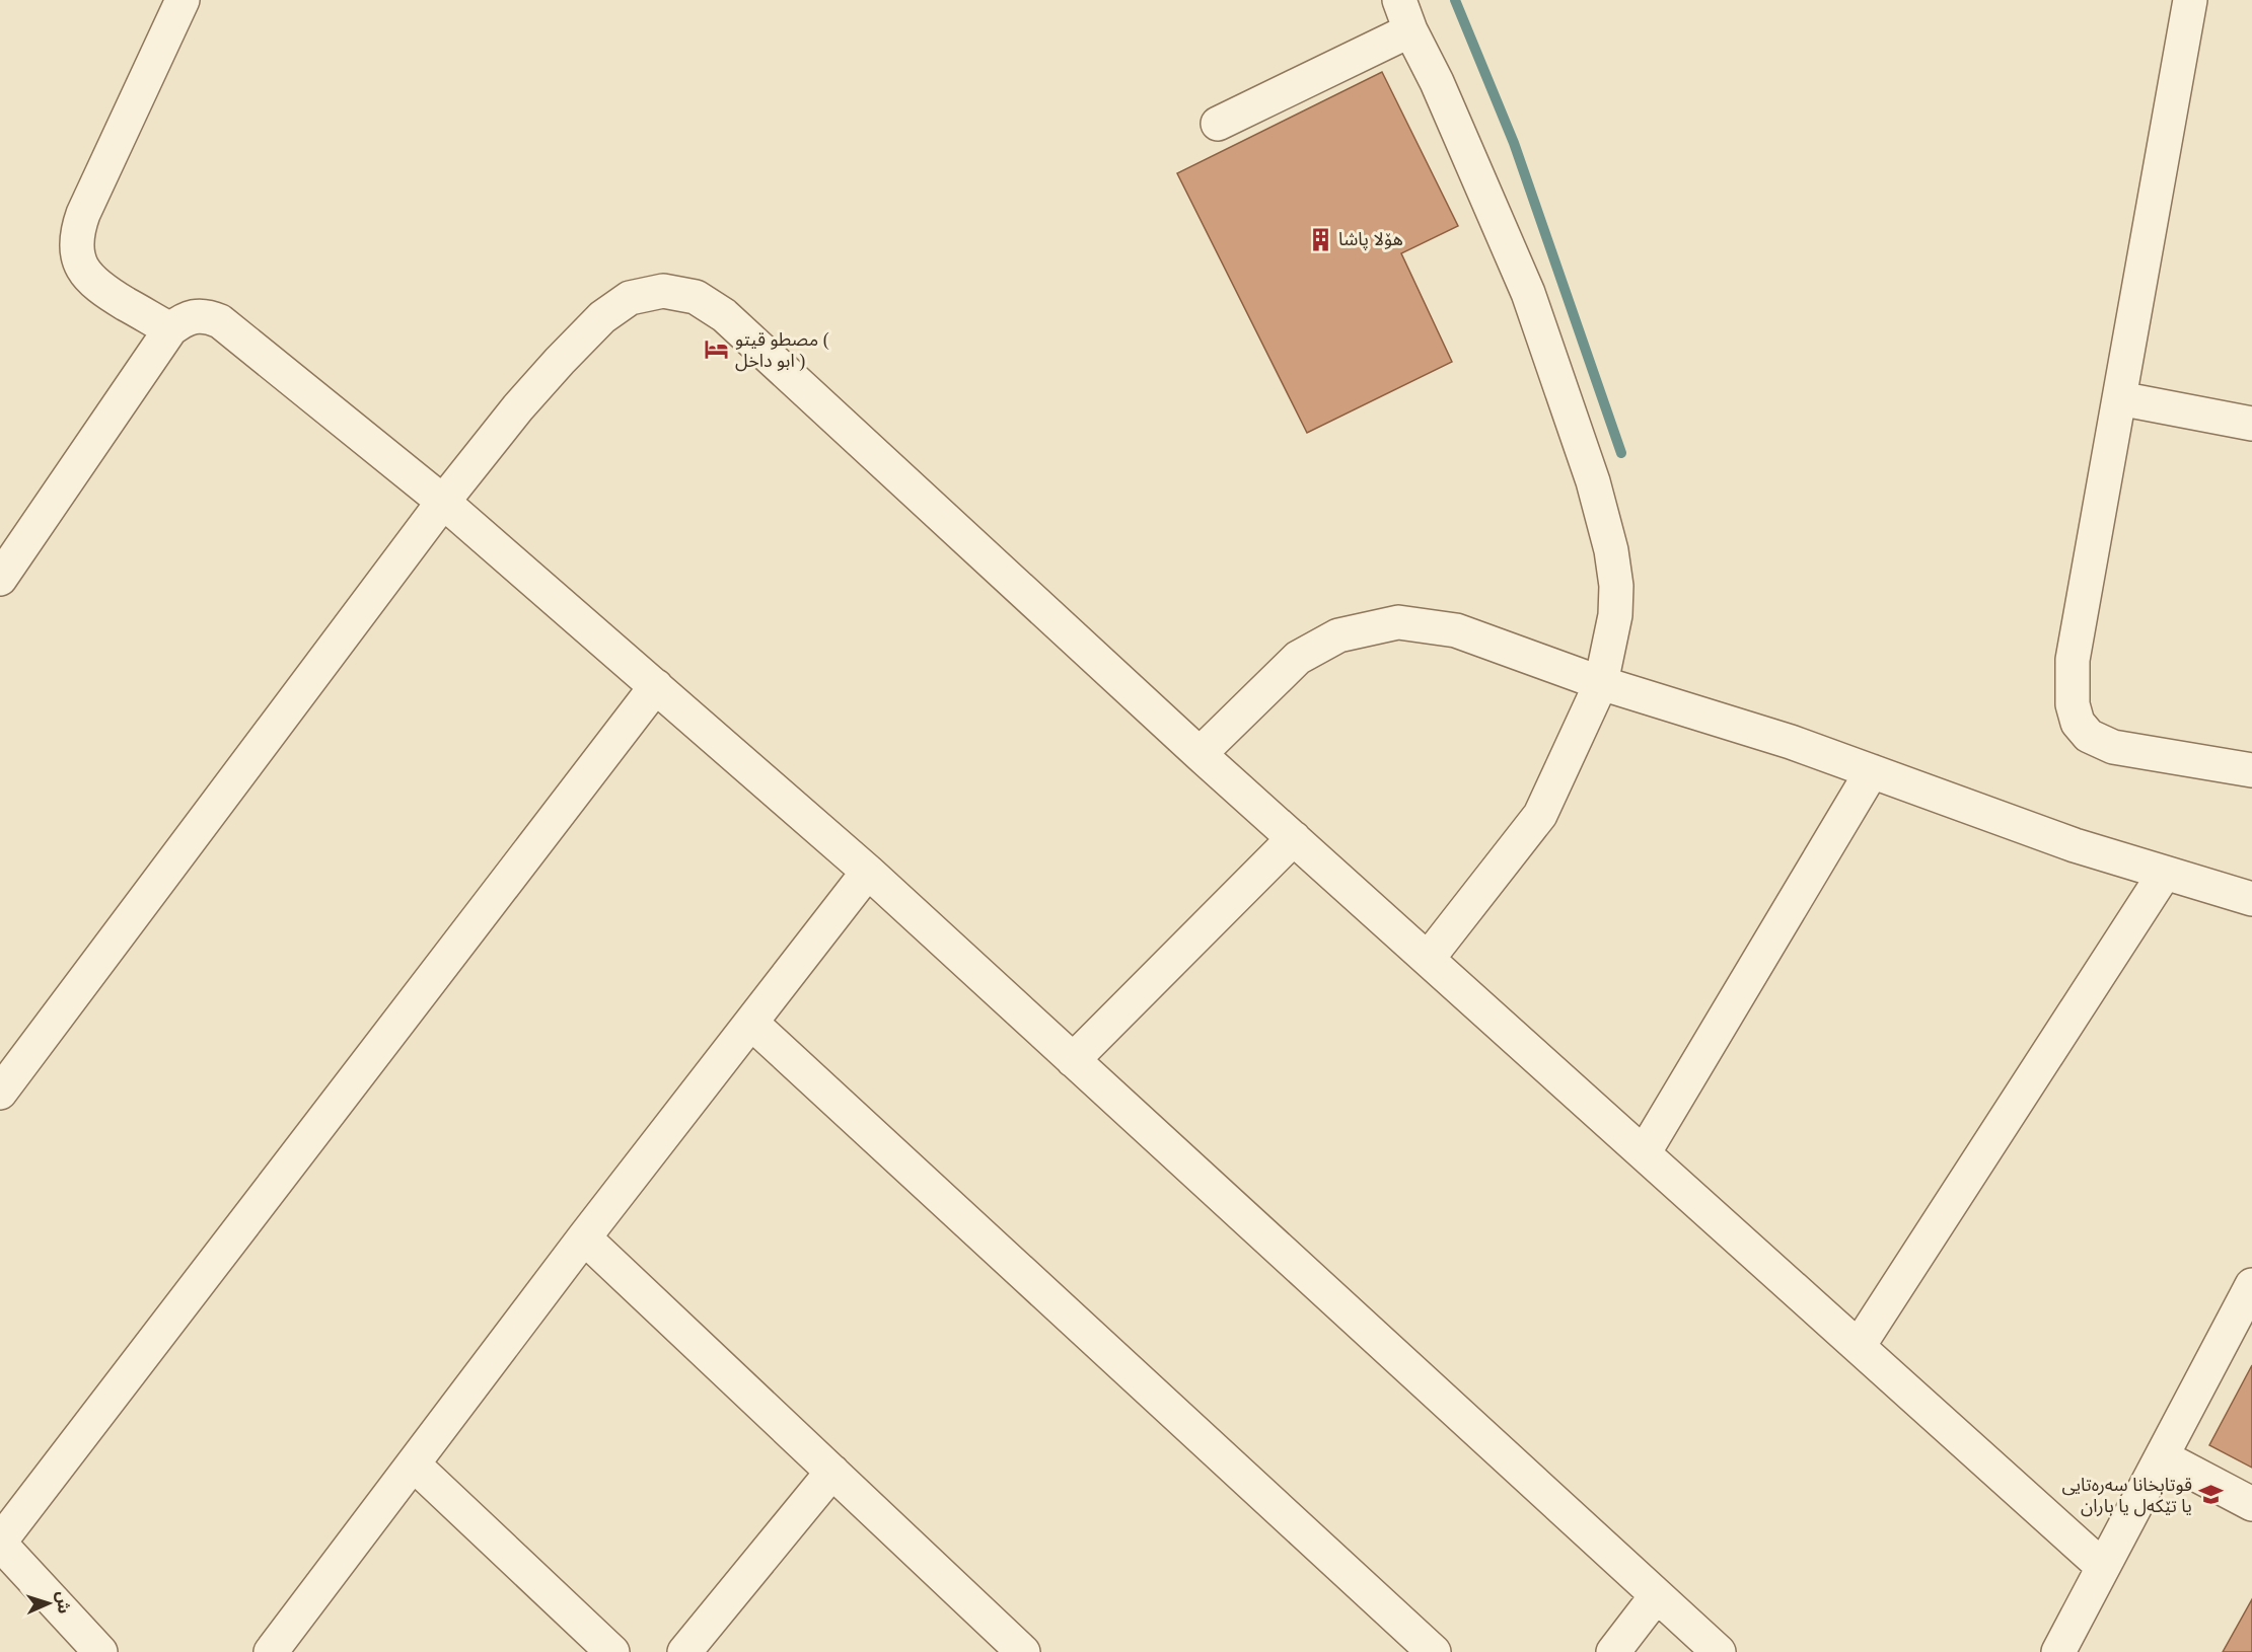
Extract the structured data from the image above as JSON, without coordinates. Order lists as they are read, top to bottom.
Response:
{
  "places": {
    "building": ["هۆلا پاشا"],
    "hotel": ["مصطو قيتو ( ابو داخل )"],
    "school or university": ["قوتابخانا سەرەتایی یا تێکەل یا باران"]
  },
  "north": "right"
}
